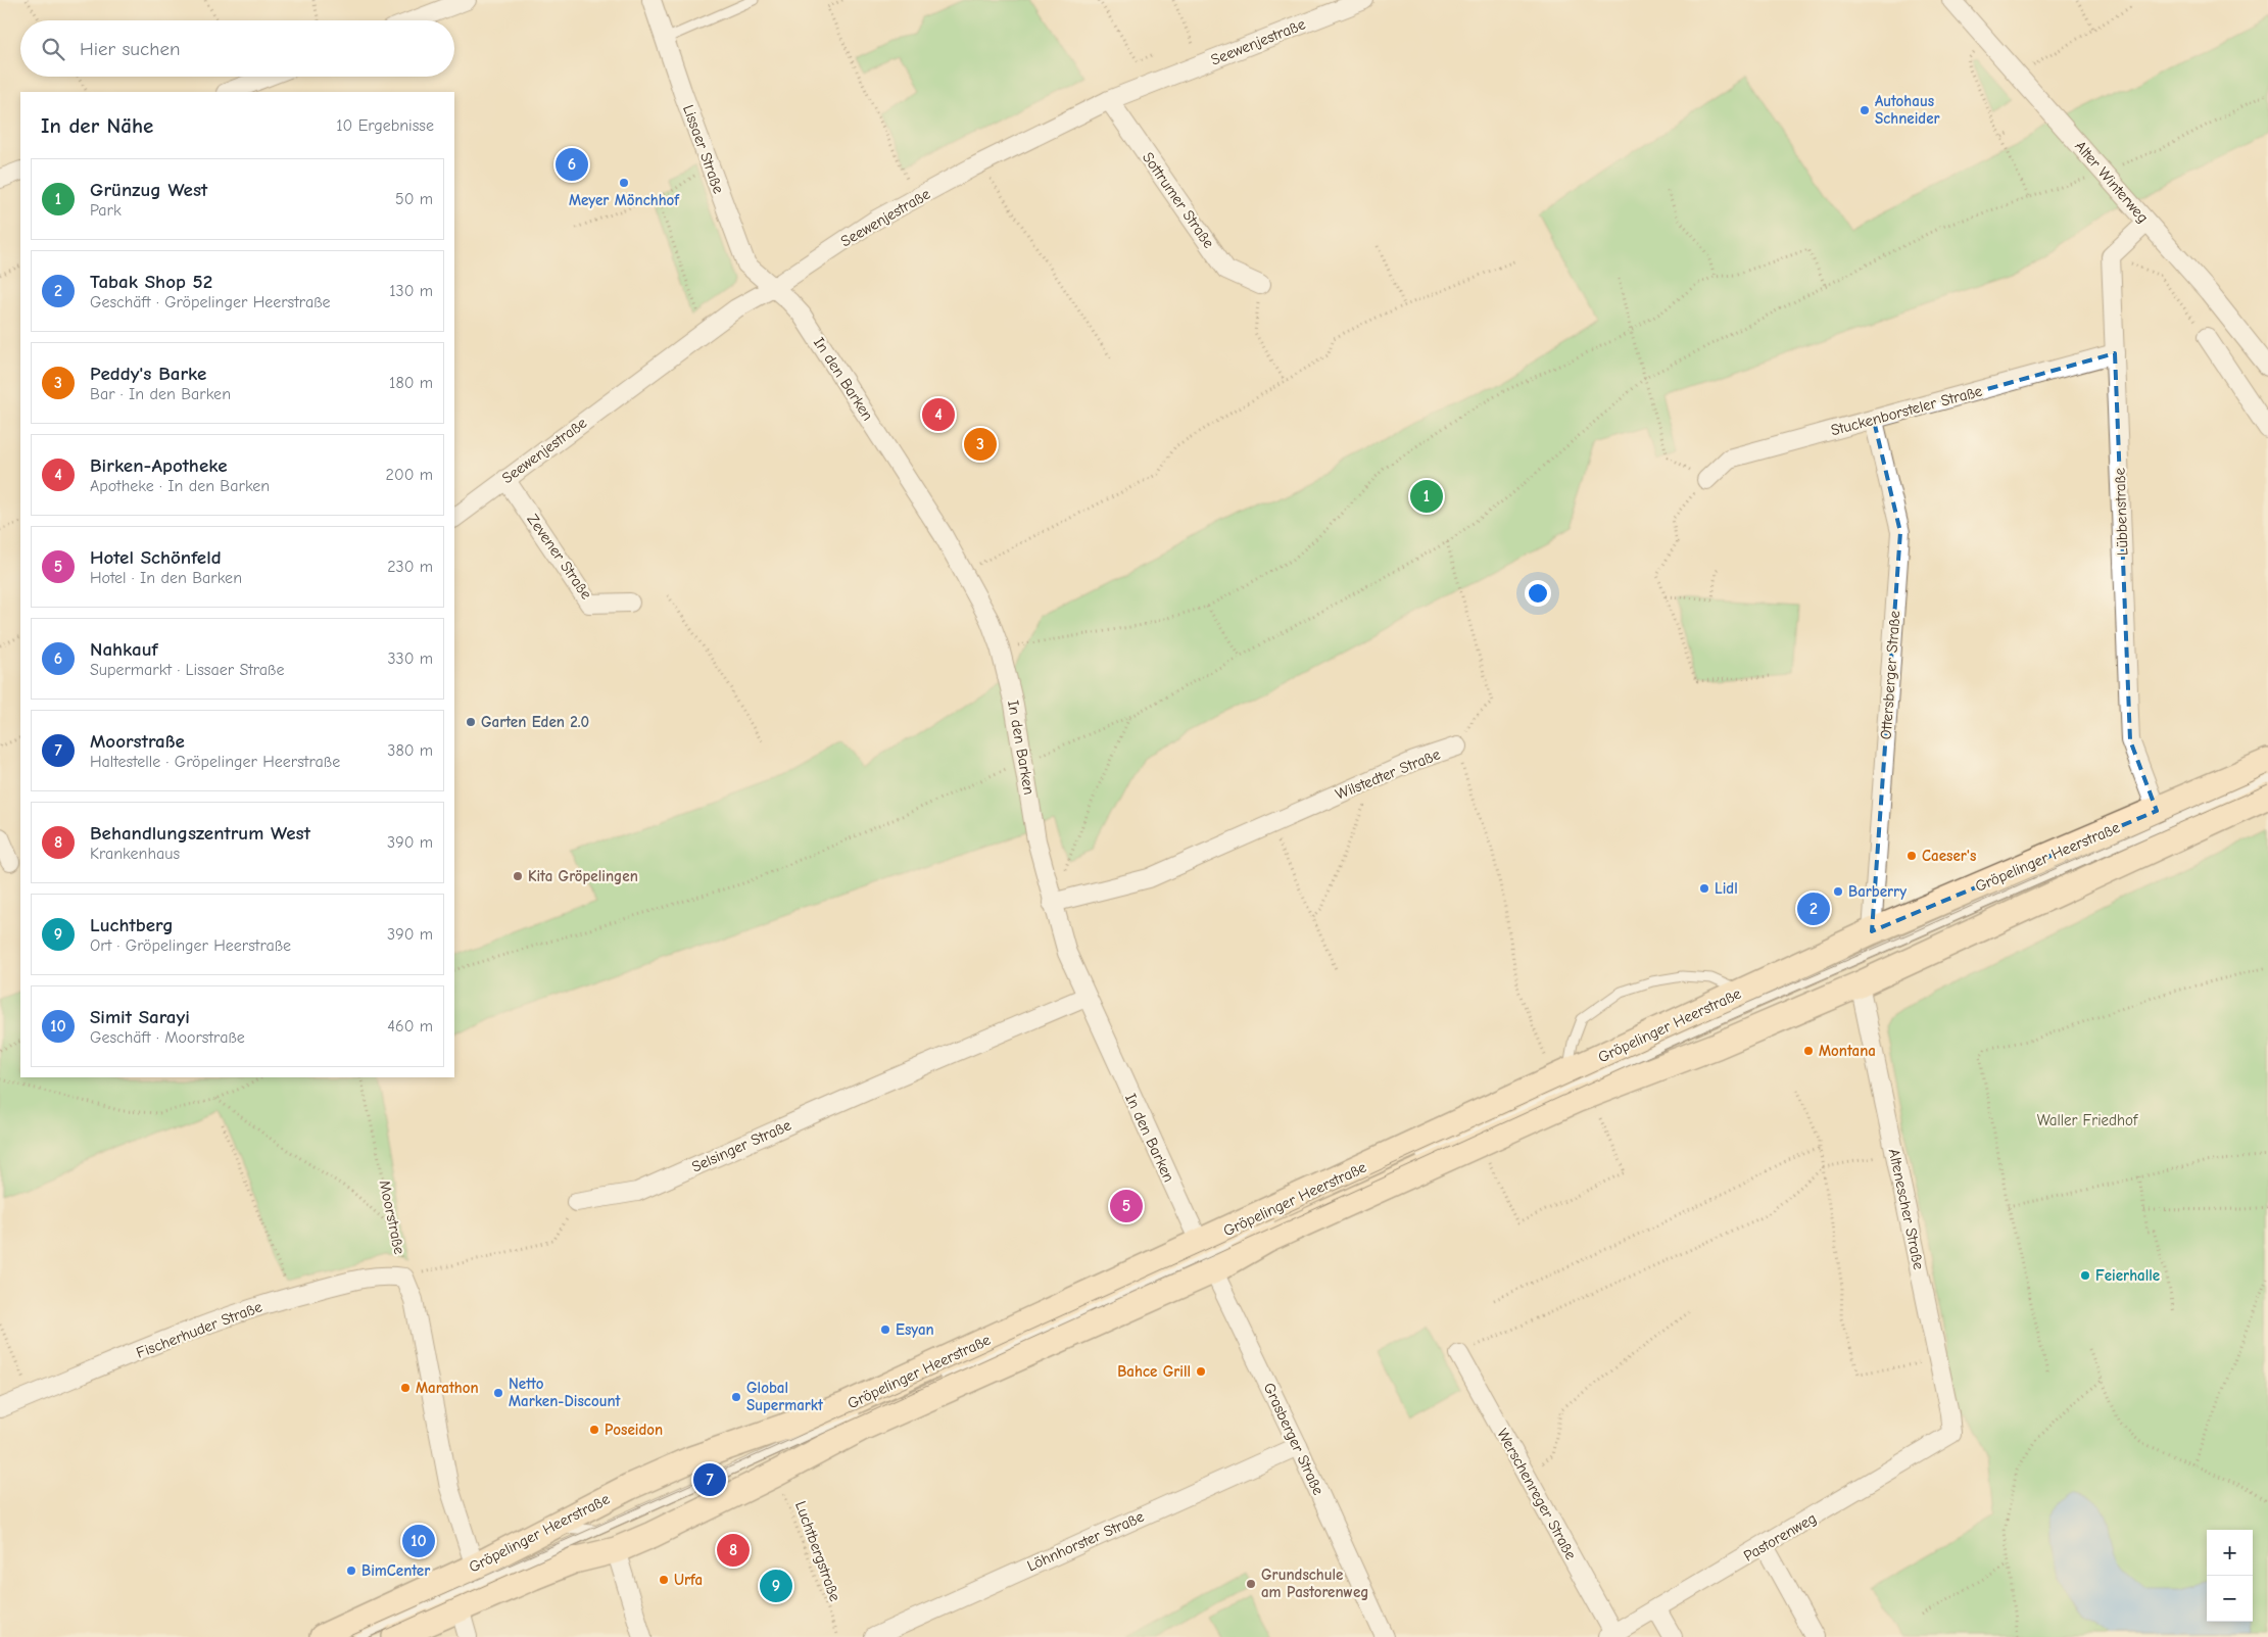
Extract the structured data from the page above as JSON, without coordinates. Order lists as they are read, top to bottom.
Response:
{
  "streets": {
    "main road": ["Gröpelinger Heerstraße"],
    "street": [
      "Seewenjestraße",
      "Lissaer Straße",
      "Alter Winterweg",
      "Sottrumer Straße",
      "In den Barken",
      "Stuckenborsteler Straße",
      "Lübbenstraße",
      "Zevener Straße",
      "Ottersberger Straße",
      "Wilstedter Straße",
      "Selsinger Straße",
      "Altenescher Straße",
      "Fischerhuder Straße",
      "Grasberger Straße",
      "Werschenreger Straße",
      "Pastorenweg",
      "Löhnhorster Straße"
    ],
    "path": ["Moorstraße", "Luchtbergstraße"]
  },
  "crossings": [
    ["Seewenjestraße", "Lissaer Straße"],
    ["Seewenjestraße", "Sottrumer Straße"],
    ["Seewenjestraße", "In den Barken"],
    ["Seewenjestraße", "Zevener Straße"],
    ["Lissaer Straße", "In den Barken"],
    ["In den Barken", "Wilstedter Straße"],
    ["In den Barken", "Gröpelinger Heerstraße"],
    ["In den Barken", "Selsinger Straße"],
    ["In den Barken", "Grasberger Straße"],
    ["Stuckenborsteler Straße", "Lübbenstraße"],
    ["Stuckenborsteler Straße", "Ottersberger Straße"],
    ["Lübbenstraße", "Gröpelinger Heerstraße"],
    ["Ottersberger Straße", "Gröpelinger Heerstraße"],
    ["Wilstedter Straße", "Gröpelinger Heerstraße"],
    ["Gröpelinger Heerstraße", "Altenescher Straße"],
    ["Gröpelinger Heerstraße", "Grasberger Straße"],
    ["Gröpelinger Heerstraße", "Luchtbergstraße"],
    ["Altenescher Straße", "Pastorenweg"],
    ["Moorstraße", "Fischerhuder Straße"],
    ["Grasberger Straße", "Löhnhorster Straße"],
    ["Werschenreger Straße", "Pastorenweg"]
  ],
  "parks": ["Waller Friedhof"],
  "places": [
    "Autohaus Schneider",
    "Meyer Mönchhof",
    "Garten Eden 2.0",
    "Caeser's",
    "Kita Gröpelingen",
    "Lidl",
    "Barberry",
    "Montana",
    "Feierhalle",
    "Esyan",
    "Bahce Grill",
    "Marathon",
    "Netto Marken-Discount",
    "Global Supermarkt",
    "Poseidon",
    "BimCenter",
    "Urfa",
    "Grundschule am Pastorenweg"
  ],
  "page": {
    "search": "Hier suchen",
    "heading": ["In der Nähe", "10 Ergebnisse"],
    "pins": [
      "6",
      "4",
      "3",
      "1",
      "2",
      "5",
      "7",
      "10",
      "8",
      "9"
    ],
    "list": [
      {
        "mark": "1",
        "name": "Grünzug West",
        "note": "Park",
        "value": "50 m"
      },
      {
        "mark": "2",
        "name": "Tabak Shop 52",
        "note": "Geschäft · Gröpelinger Heerstraße",
        "value": "130 m"
      },
      {
        "mark": "3",
        "name": "Peddy's Barke",
        "note": "Bar · In den Barken",
        "value": "180 m"
      },
      {
        "mark": "4",
        "name": "Birken-Apotheke",
        "note": "Apotheke · In den Barken",
        "value": "200 m"
      },
      {
        "mark": "5",
        "name": "Hotel Schönfeld",
        "note": "Hotel · In den Barken",
        "value": "230 m"
      },
      {
        "mark": "6",
        "name": "Nahkauf",
        "note": "Supermarkt · Lissaer Straße",
        "value": "330 m"
      },
      {
        "mark": "7",
        "name": "Moorstraße",
        "note": "Haltestelle · Gröpelinger Heerstraße",
        "value": "380 m"
      },
      {
        "mark": "8",
        "name": "Behandlungszentrum West",
        "note": "Krankenhaus",
        "value": "390 m"
      },
      {
        "mark": "9",
        "name": "Luchtberg",
        "note": "Ort · Gröpelinger Heerstraße",
        "value": "390 m"
      },
      {
        "mark": "10",
        "name": "Simit Sarayi",
        "note": "Geschäft · Moorstraße",
        "value": "460 m"
      }
    ],
    "map_buttons": ["+", "−"]
  }
}
